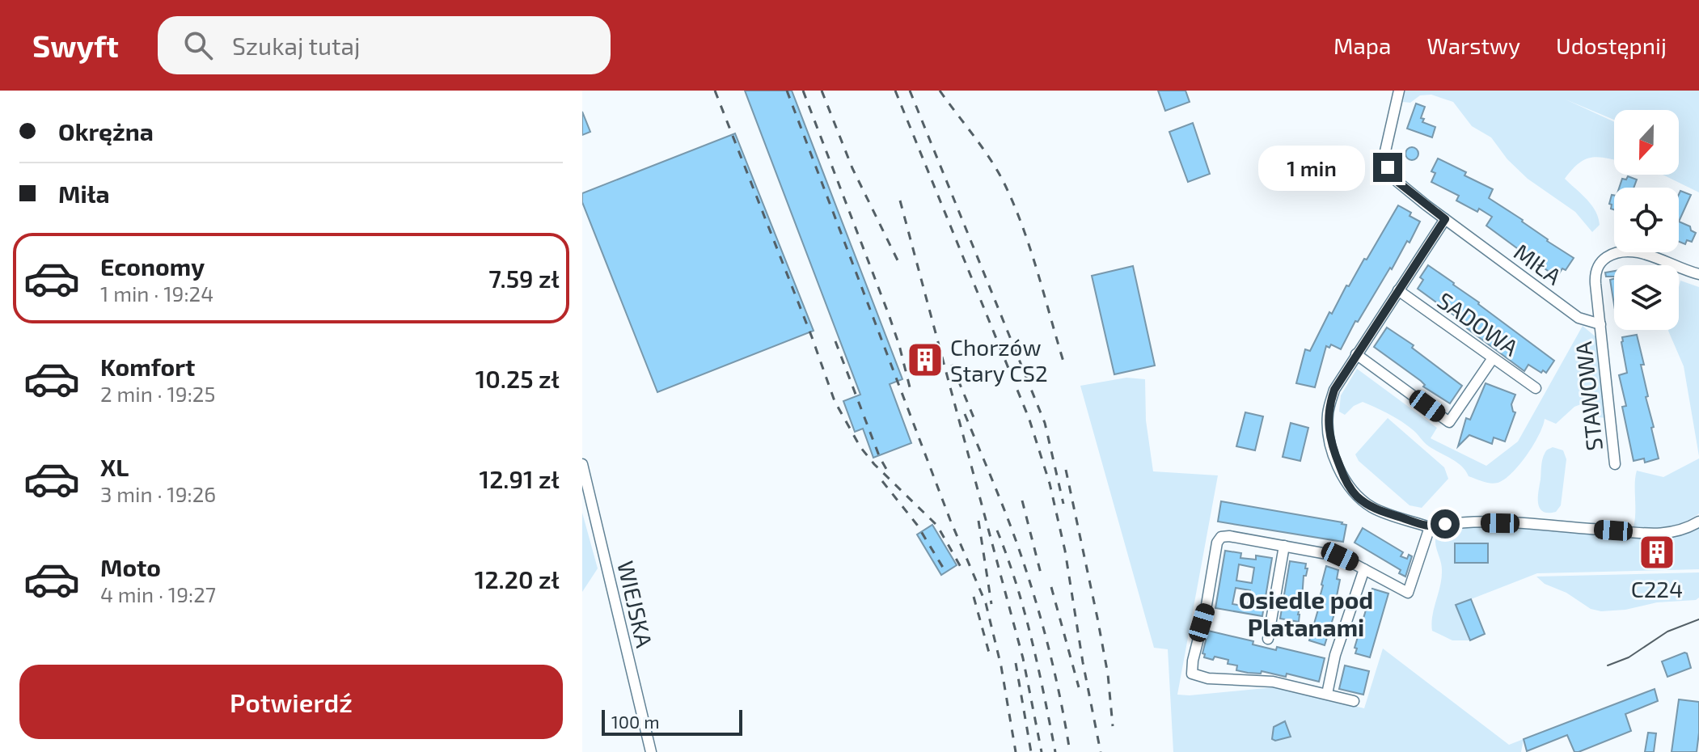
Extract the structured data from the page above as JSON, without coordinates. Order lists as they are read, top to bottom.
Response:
{
  "streets": {
    "street": [
      "MIŁA",
      "SADOWA",
      "STAWOWA",
      "WIEJSKA"
    ]
  },
  "crossings": [
    ["MIŁA", "STAWOWA"]
  ],
  "districts": ["Osiedle pod Platanami"],
  "places": {
    "building": ["Chorzów Stary CS2", "C224"]
  },
  "scale_bar": "100 m",
  "north": "bottom",
  "page": {
    "header": "Swyft",
    "search": "Szukaj tutaj",
    "nav": ["Mapa", "Warstwy", "Udostępnij"],
    "banner": ["Okrężna", "Miła"],
    "bubble": "1 min",
    "list": [
      {
        "name": "Economy",
        "note": "1 min · 19:24",
        "value": "7.59 zł"
      },
      {
        "name": "Komfort",
        "note": "2 min · 19:25",
        "value": "10.25 zł"
      },
      {
        "name": "XL",
        "note": "3 min · 19:26",
        "value": "12.91 zł"
      },
      {
        "name": "Moto",
        "note": "4 min · 19:27",
        "value": "12.20 zł"
      }
    ],
    "buttons": "Potwierdź",
    "scale": "100 m"
  }
}
